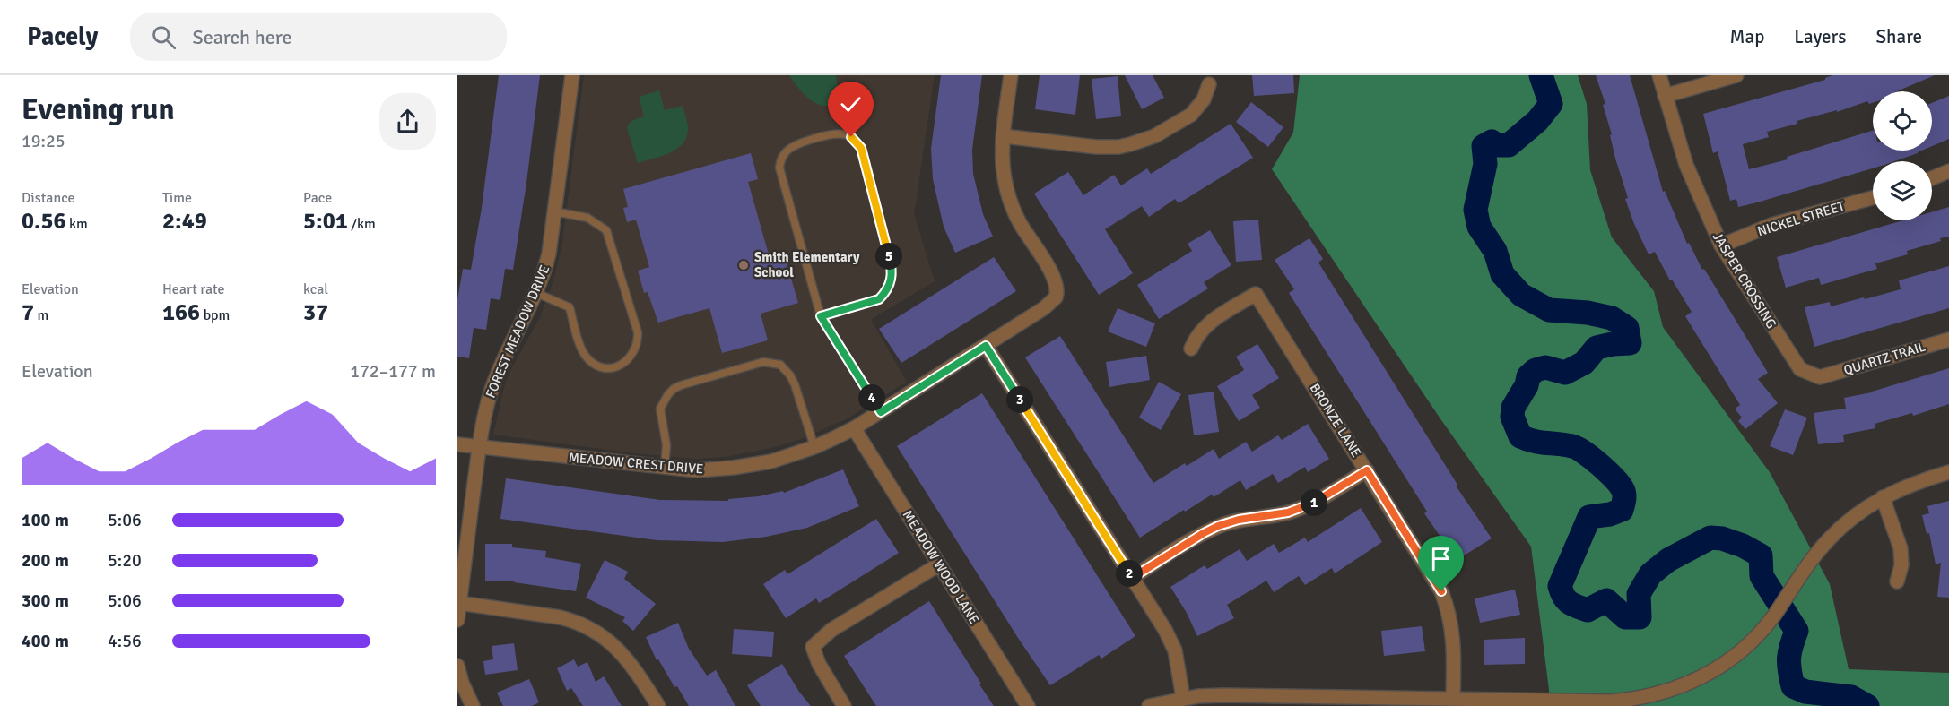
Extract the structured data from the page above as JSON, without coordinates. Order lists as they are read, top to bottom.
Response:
{
  "streets": {
    "street": [
      "NICKEL STREET",
      "JASPER CROSSING",
      "FOREST MEADOW DRIVE",
      "QUARTZ TRAIL",
      "BRONZE LANE",
      "MEADOW CREST DRIVE",
      "MEADOW WOOD LANE"
    ]
  },
  "crossings": [
    ["NICKEL STREET", "JASPER CROSSING"],
    ["JASPER CROSSING", "QUARTZ TRAIL"],
    ["FOREST MEADOW DRIVE", "MEADOW CREST DRIVE"],
    ["MEADOW CREST DRIVE", "MEADOW WOOD LANE"]
  ],
  "places": ["Smith Elementary School"],
  "page": {
    "header": "Pacely",
    "search": "Search here",
    "nav": ["Map", "Layers", "Share"],
    "heading": ["Evening run", "19:25"],
    "stats": [
      ["Distance", "0.56 km"],
      ["Time", "2:49"],
      ["Pace", "5:01 /km"],
      ["Elevation", "7 m"],
      ["Heart rate", "166 bpm"],
      ["kcal", "37"]
    ],
    "pins": [
      "5",
      "4",
      "3",
      "1",
      "2"
    ],
    "chart": ["Elevation", "172–177 m"],
    "list": [
      {
        "name": "100 m",
        "note": "5:06"
      },
      {
        "name": "200 m",
        "note": "5:20"
      },
      {
        "name": "300 m",
        "note": "5:06"
      },
      {
        "name": "400 m",
        "note": "4:56"
      }
    ]
  }
}
